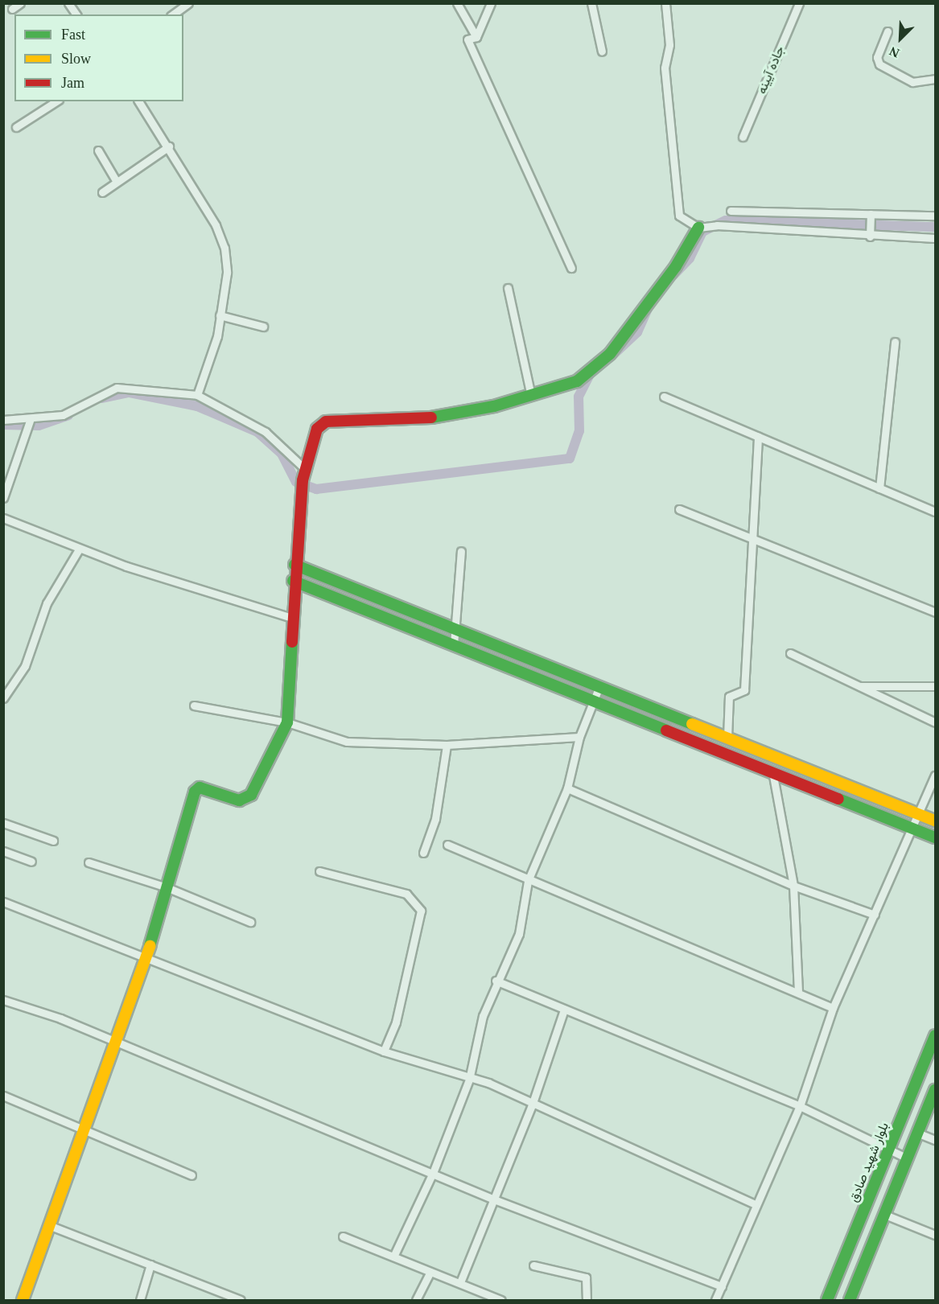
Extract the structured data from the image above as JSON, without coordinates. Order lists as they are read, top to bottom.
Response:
{
  "streets": {
    "street": ["جاده آیینه", "بلوار شهید صادق"]
  },
  "legend": ["Fast", "Slow", "Jam"],
  "north": "bottom left"
}
